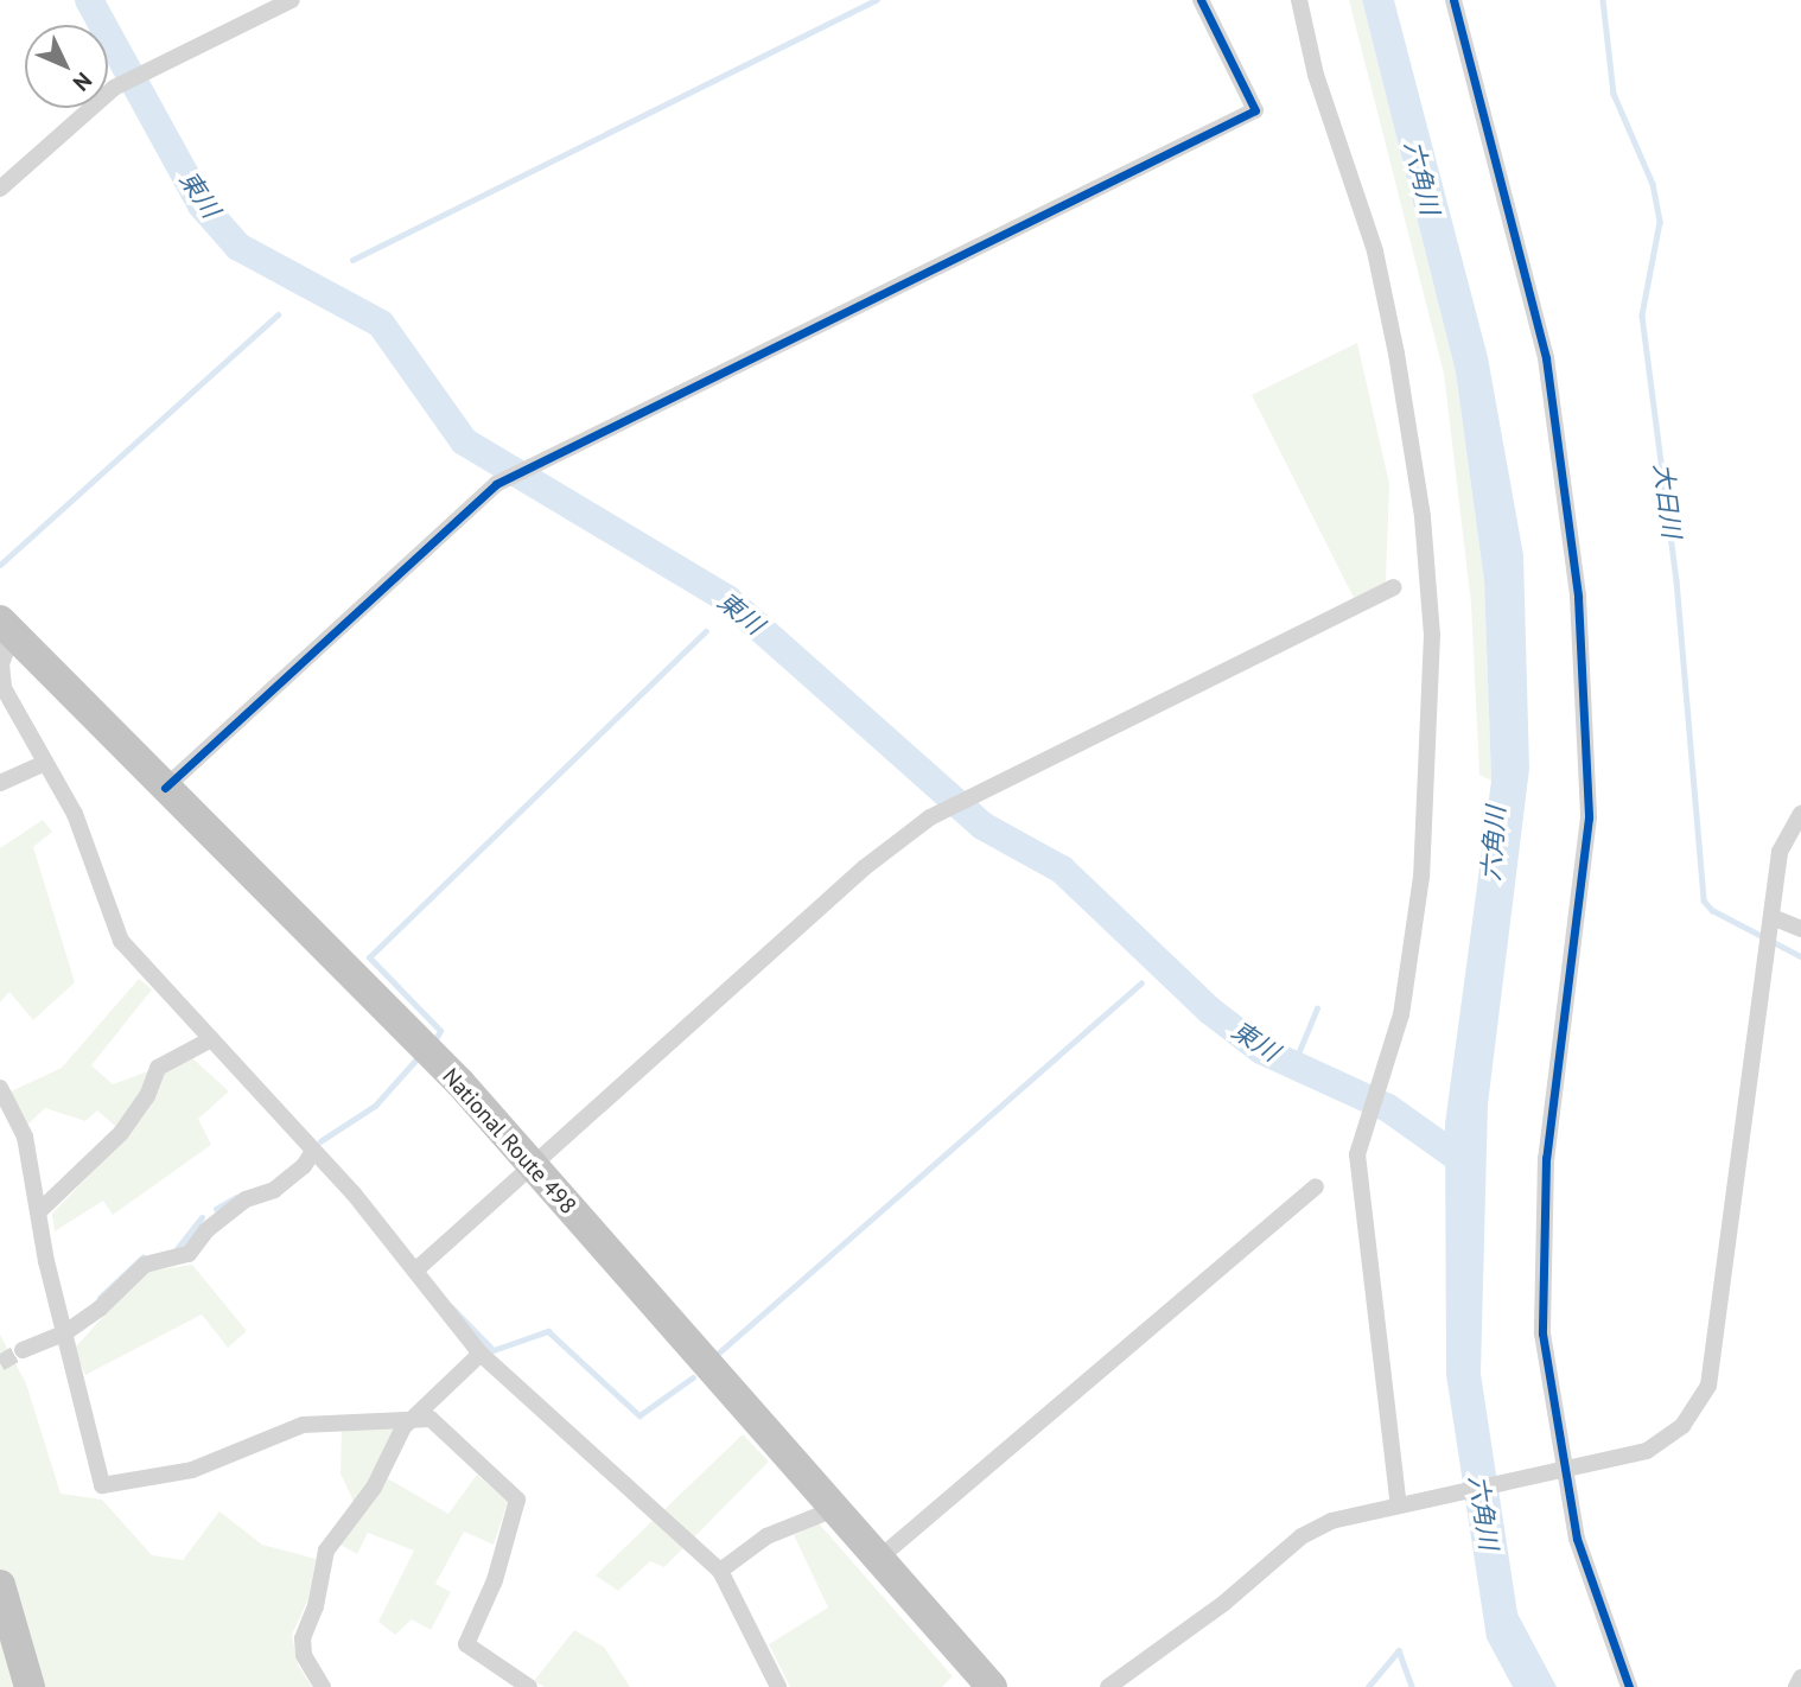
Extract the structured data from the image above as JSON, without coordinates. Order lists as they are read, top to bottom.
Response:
{
  "streets": {
    "highway": ["National Route 498"]
  },
  "water": ["六角川", "東川", "大日川"],
  "north": "bottom right"
}
